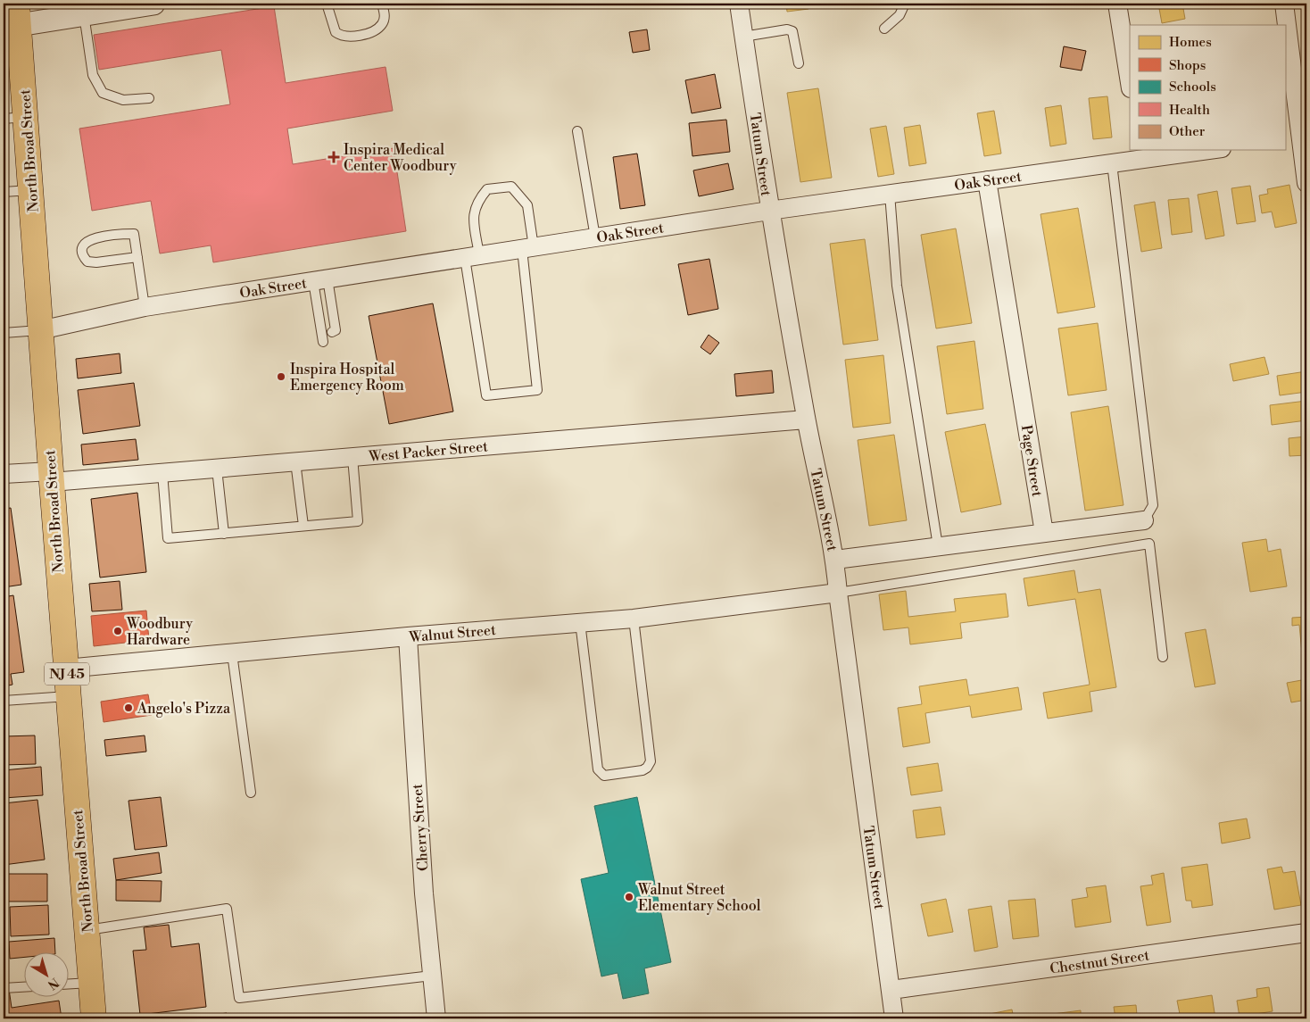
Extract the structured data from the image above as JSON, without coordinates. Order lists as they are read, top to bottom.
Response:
{
  "streets": {
    "main road": ["North Broad Street", "NJ 45"],
    "street": [
      "Tatum Street",
      "Oak Street",
      "West Packer Street",
      "Page Street",
      "Walnut Street",
      "Cherry Street",
      "Chestnut Street"
    ]
  },
  "crossings": [
    ["North Broad Street", "Oak Street"],
    ["North Broad Street", "West Packer Street"],
    ["North Broad Street", "Walnut Street"],
    ["Tatum Street", "Oak Street"],
    ["Tatum Street", "West Packer Street"],
    ["Tatum Street", "Walnut Street"],
    ["Tatum Street", "Chestnut Street"],
    ["Oak Street", "Page Street"],
    ["Walnut Street", "Cherry Street"]
  ],
  "places": {
    "health": ["Inspira Medical Center Woodbury"],
    "other": [
      "Inspira Hospital Emergency Room",
      "Woodbury Hardware",
      "Angelo's Pizza",
      "Walnut Street Elementary School"
    ]
  },
  "legend": [
    "Homes",
    "Shops",
    "Schools",
    "Health",
    "Other"
  ],
  "north": "bottom right"
}
